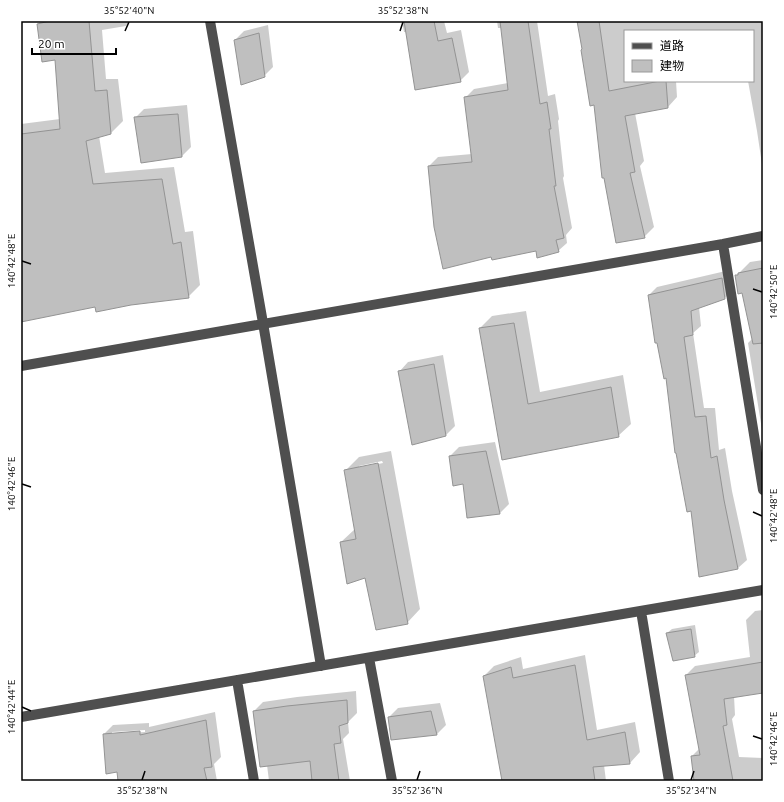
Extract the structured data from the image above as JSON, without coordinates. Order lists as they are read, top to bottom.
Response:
{
  "legend": ["道路", "建物"],
  "scale_bar": "20 m",
  "coordinates": [
    "35°52'40\"N",
    "35°52'38\"N",
    "140°42'48\"E",
    "140°42'50\"E",
    "140°42'46\"E",
    "140°42'44\"E",
    "35°52'36\"N",
    "35°52'34\"N"
  ]
}
